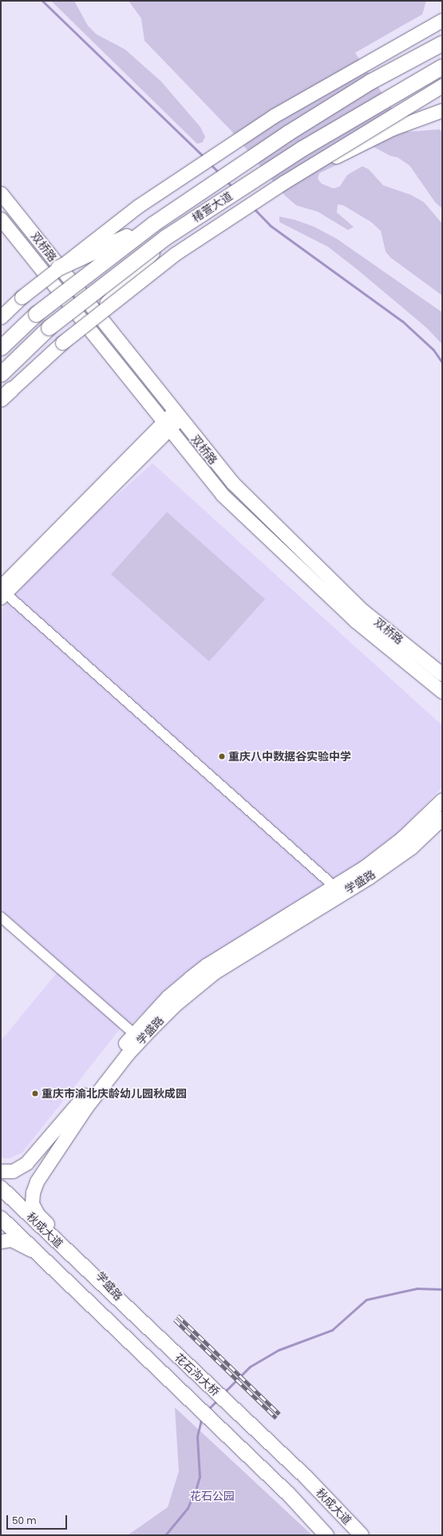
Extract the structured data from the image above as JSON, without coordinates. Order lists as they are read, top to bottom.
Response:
{
  "streets": {
    "highway": ["椿萱大道"],
    "main road": [
      "双桥路",
      "学盛路",
      "秋成大道",
      "花石沟大桥"
    ]
  },
  "crossings": [
    ["学盛路", "秋成大道"],
    ["学盛路", "花石沟大桥"],
    ["秋成大道", "花石沟大桥"]
  ],
  "parks": ["花石公园"],
  "places": ["重庆八中数据谷实验中学", "重庆市渝北庆龄幼儿园秋成园"],
  "scale_bar": "50 m"
}
